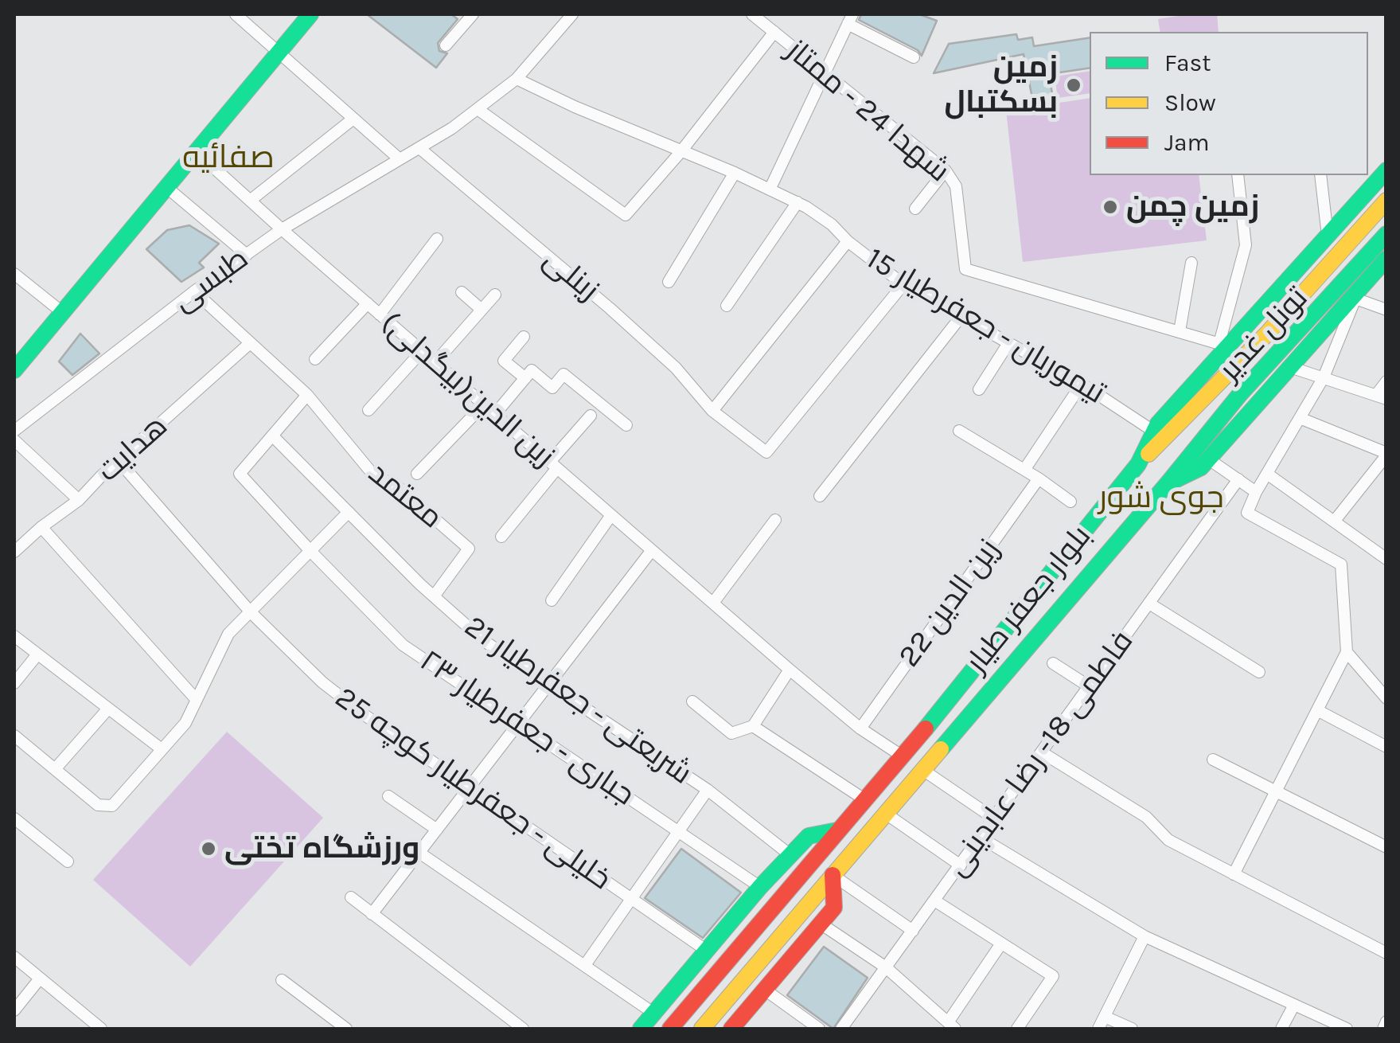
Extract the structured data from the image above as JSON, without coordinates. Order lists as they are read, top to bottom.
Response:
{
  "streets": {
    "main road": ["تونل غدیر", "بلوار جعفر طیار"],
    "street": [
      "شهدا 24 - ممتاز",
      "زینلی",
      "طبسی",
      "تیموریان - جعفرطیار 15",
      "زین الدین(بیگدلی)",
      "هدایت",
      "معتمد",
      "زین الدین 22",
      "شریعتی - جعفرطیار 21",
      "جباری - جعفرطیار ۲۳",
      "فاطمی 18- رضا عابدینی",
      "خلیلی - جعفرطیار کوچه 25"
    ]
  },
  "crossings": [
    ["زینلی", "طبسی"],
    ["زینلی", "تیموریان - جعفرطیار 15"],
    ["طبسی", "تیموریان - جعفرطیار 15"],
    ["طبسی", "زین الدین(بیگدلی)"],
    ["طبسی", "معتمد"],
    ["تیموریان - جعفرطیار 15", "بلوار جعفر طیار"],
    ["تونل غدیر", "بلوار جعفر طیار"],
    ["زین الدین(بیگدلی)", "بلوار جعفر طیار"],
    ["زین الدین(بیگدلی)", "زین الدین 22"],
    ["هدایت", "معتمد"],
    ["هدایت", "خلیلی - جعفرطیار کوچه 25"],
    ["معتمد", "شریعتی - جعفرطیار 21"],
    ["شریعتی - جعفرطیار 21", "جباری - جعفرطیار ۲۳"]
  ],
  "districts": ["صفائیه", "جوی شور"],
  "places": ["زمین بسکتبال", "زمین چمن", "ورزشگاه تختی"],
  "legend": ["Fast", "Slow", "Jam"]
}
